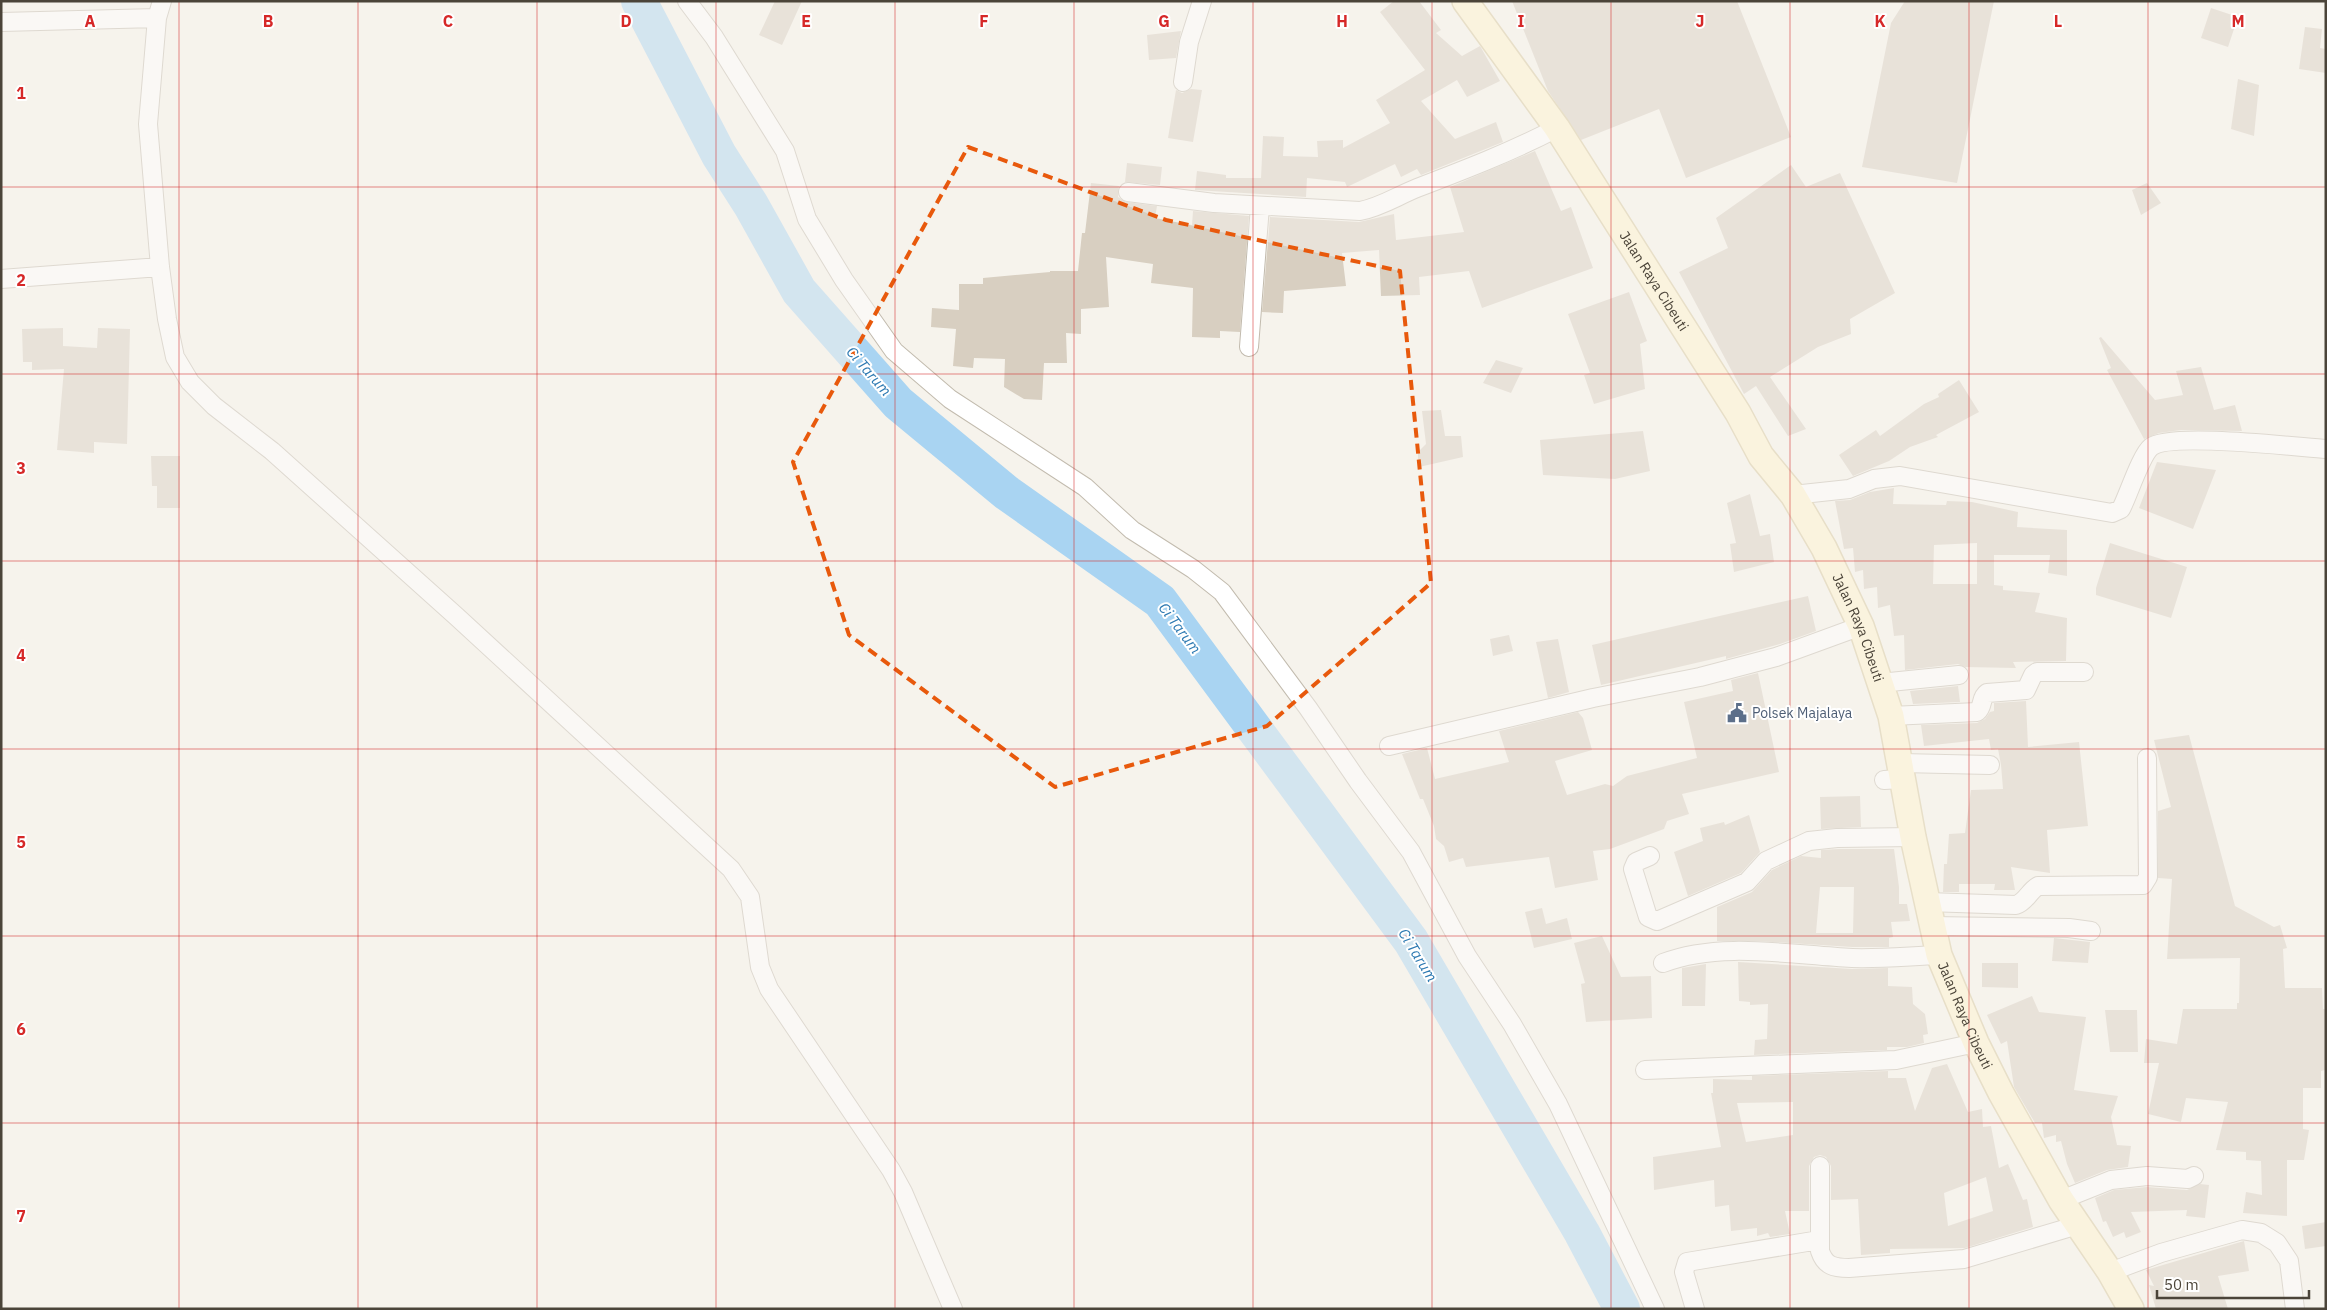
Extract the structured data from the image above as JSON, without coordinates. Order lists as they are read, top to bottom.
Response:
{
  "streets": {
    "main road": ["Jalan Raya Cibeuti"]
  },
  "water": ["Ci Tarum"],
  "places": {
    "public building": ["Polsek Majalaya"]
  },
  "scale_bar": "50 m",
  "grid": {
    "columns": [
      "A",
      "B",
      "C",
      "D",
      "E",
      "F",
      "G",
      "H",
      "I",
      "J",
      "K",
      "L",
      "M"
    ],
    "rows": [
      "1",
      "2",
      "3",
      "4",
      "5",
      "6",
      "7"
    ]
  }
}
